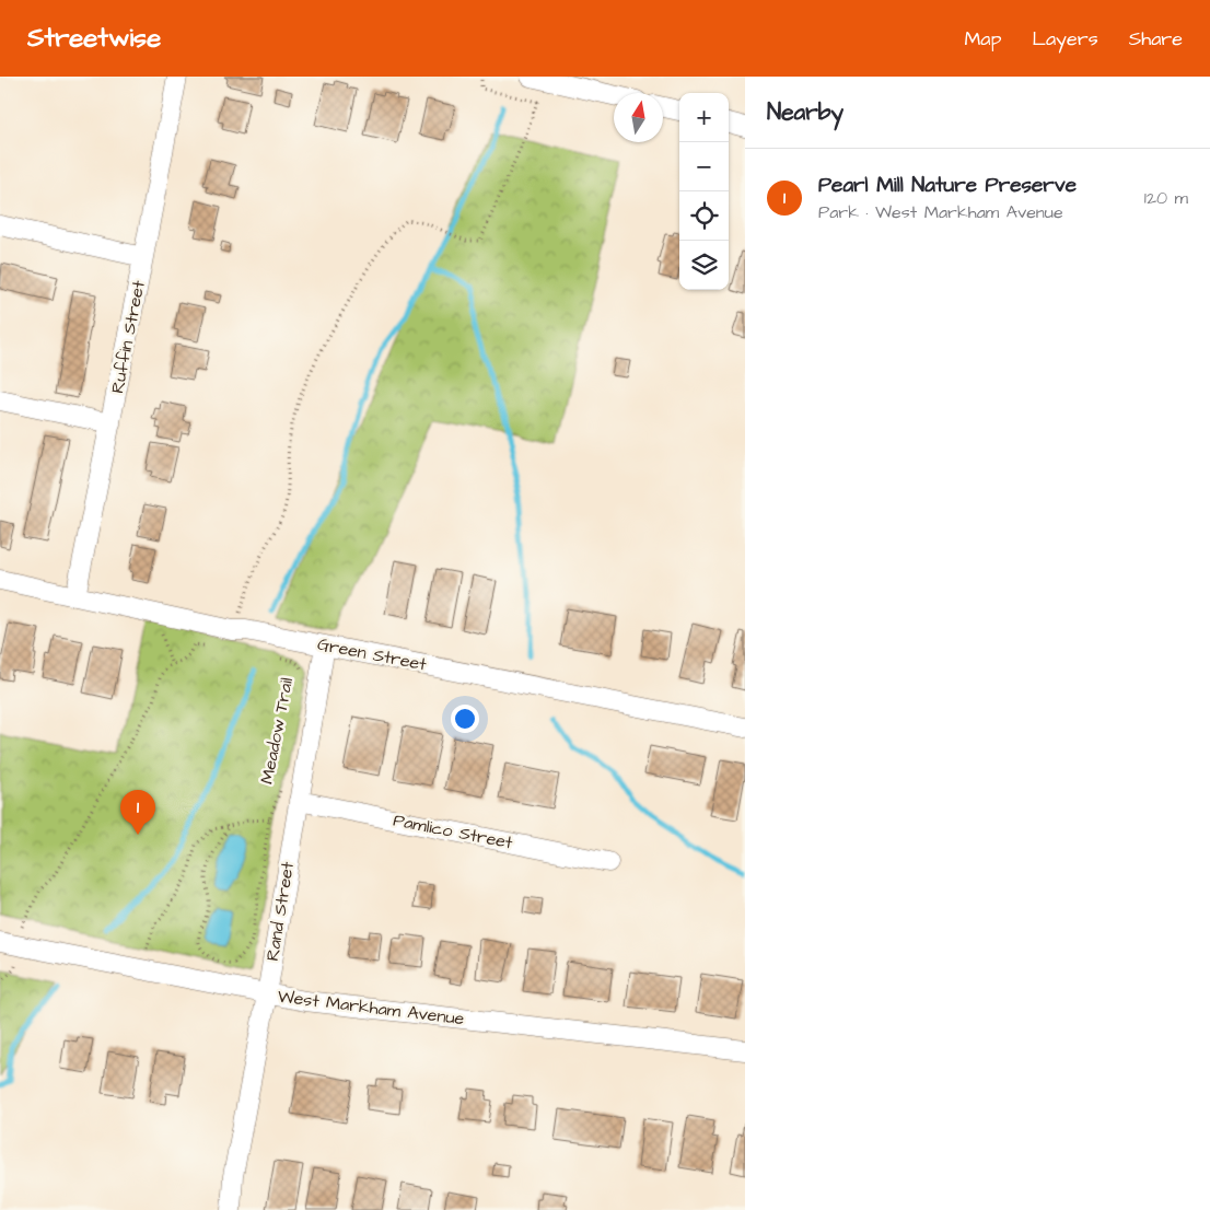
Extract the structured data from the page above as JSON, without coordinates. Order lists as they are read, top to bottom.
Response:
{
  "streets": {
    "street": [
      "Ruffin Street",
      "Green Street",
      "Pamlico Street",
      "Rand Street",
      "West Markham Avenue"
    ],
    "path": ["Meadow Trail"]
  },
  "crossings": [
    ["Ruffin Street", "Green Street"],
    ["Green Street", "Rand Street"],
    ["Pamlico Street", "Rand Street"],
    ["Rand Street", "West Markham Avenue"]
  ],
  "north": "top",
  "page": {
    "header": "Streetwise",
    "nav": ["Map", "Layers", "Share"],
    "heading": "Nearby",
    "map_buttons": ["+", "−"],
    "list": [
      {
        "mark": "1",
        "name": "Pearl Mill Nature Preserve",
        "note": "Park · West Markham Avenue",
        "value": "120 m"
      }
    ],
    "pins": "1"
  }
}
